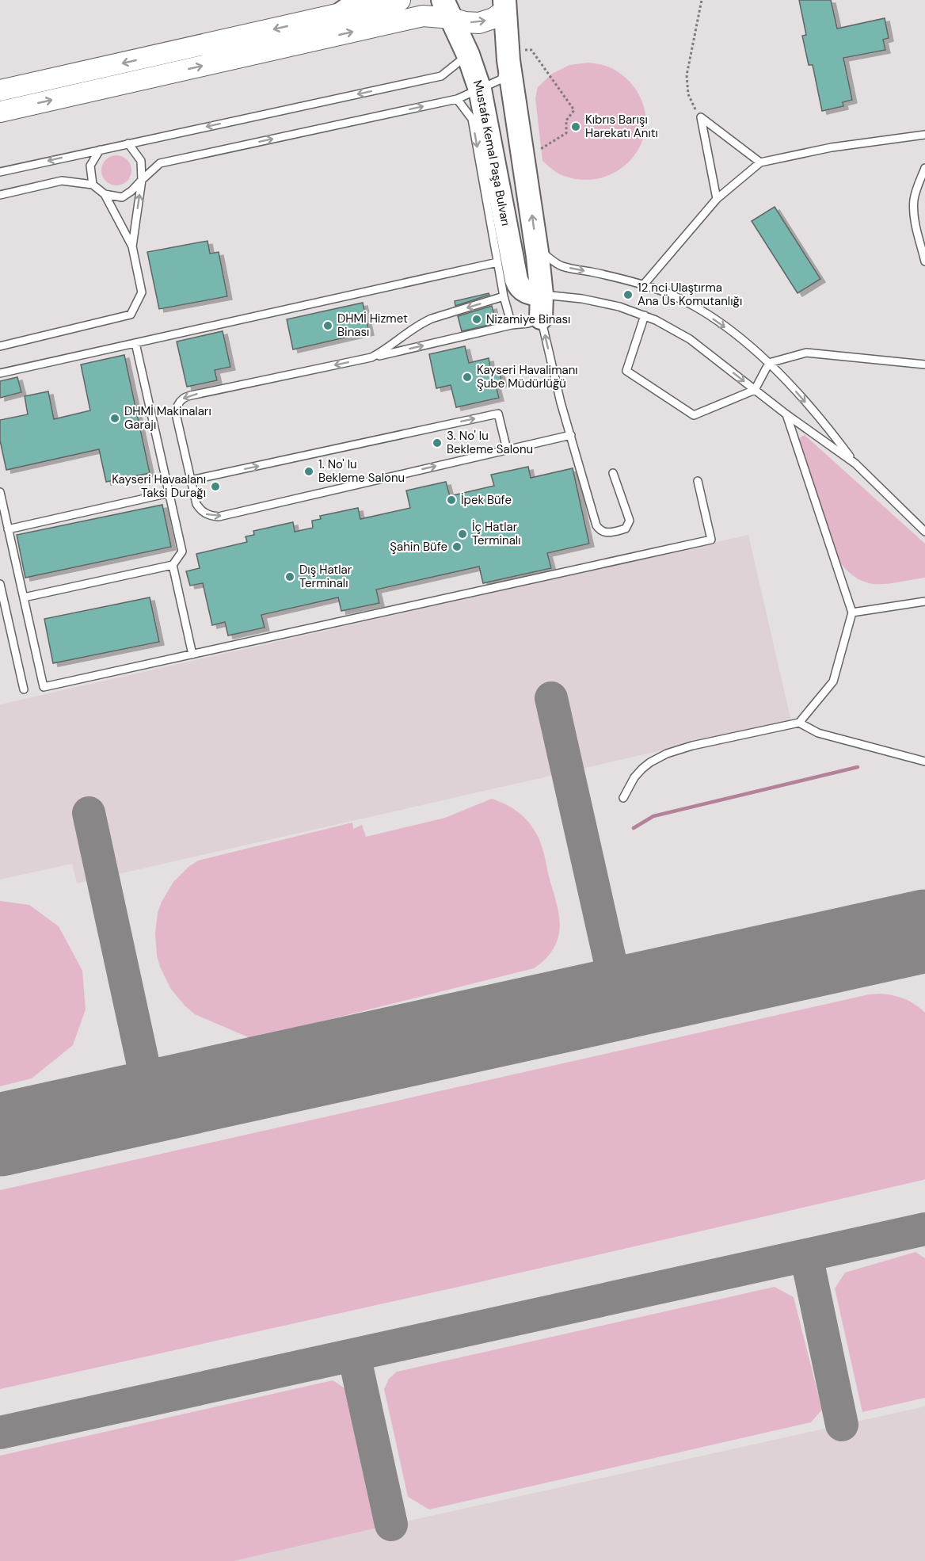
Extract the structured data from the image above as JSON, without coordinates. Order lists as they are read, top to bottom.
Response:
{
  "streets": {
    "main road": ["Mustafa Kemal Paşa Bulvarı"]
  },
  "places": [
    "Kıbrıs Barışı Harekatı Anıtı",
    "12 nci Ulaştırma Ana Üs Komutanlığı",
    "Nizamiye Binası",
    "DHMİ Hizmet Binası",
    "Kayseri Havalimanı Şube Müdürlüğü",
    "DHMİ Makinaları Garajı",
    "3. No' lu Bekleme Salonu",
    "1. No' lu Bekleme Salonu",
    "Kayseri Havaalanı Taksi Durağı",
    "İpek Büfe",
    "İç Hatlar Terminalı",
    "Şahin Büfe",
    "Dış Hatlar Terminalı"
  ]
}
